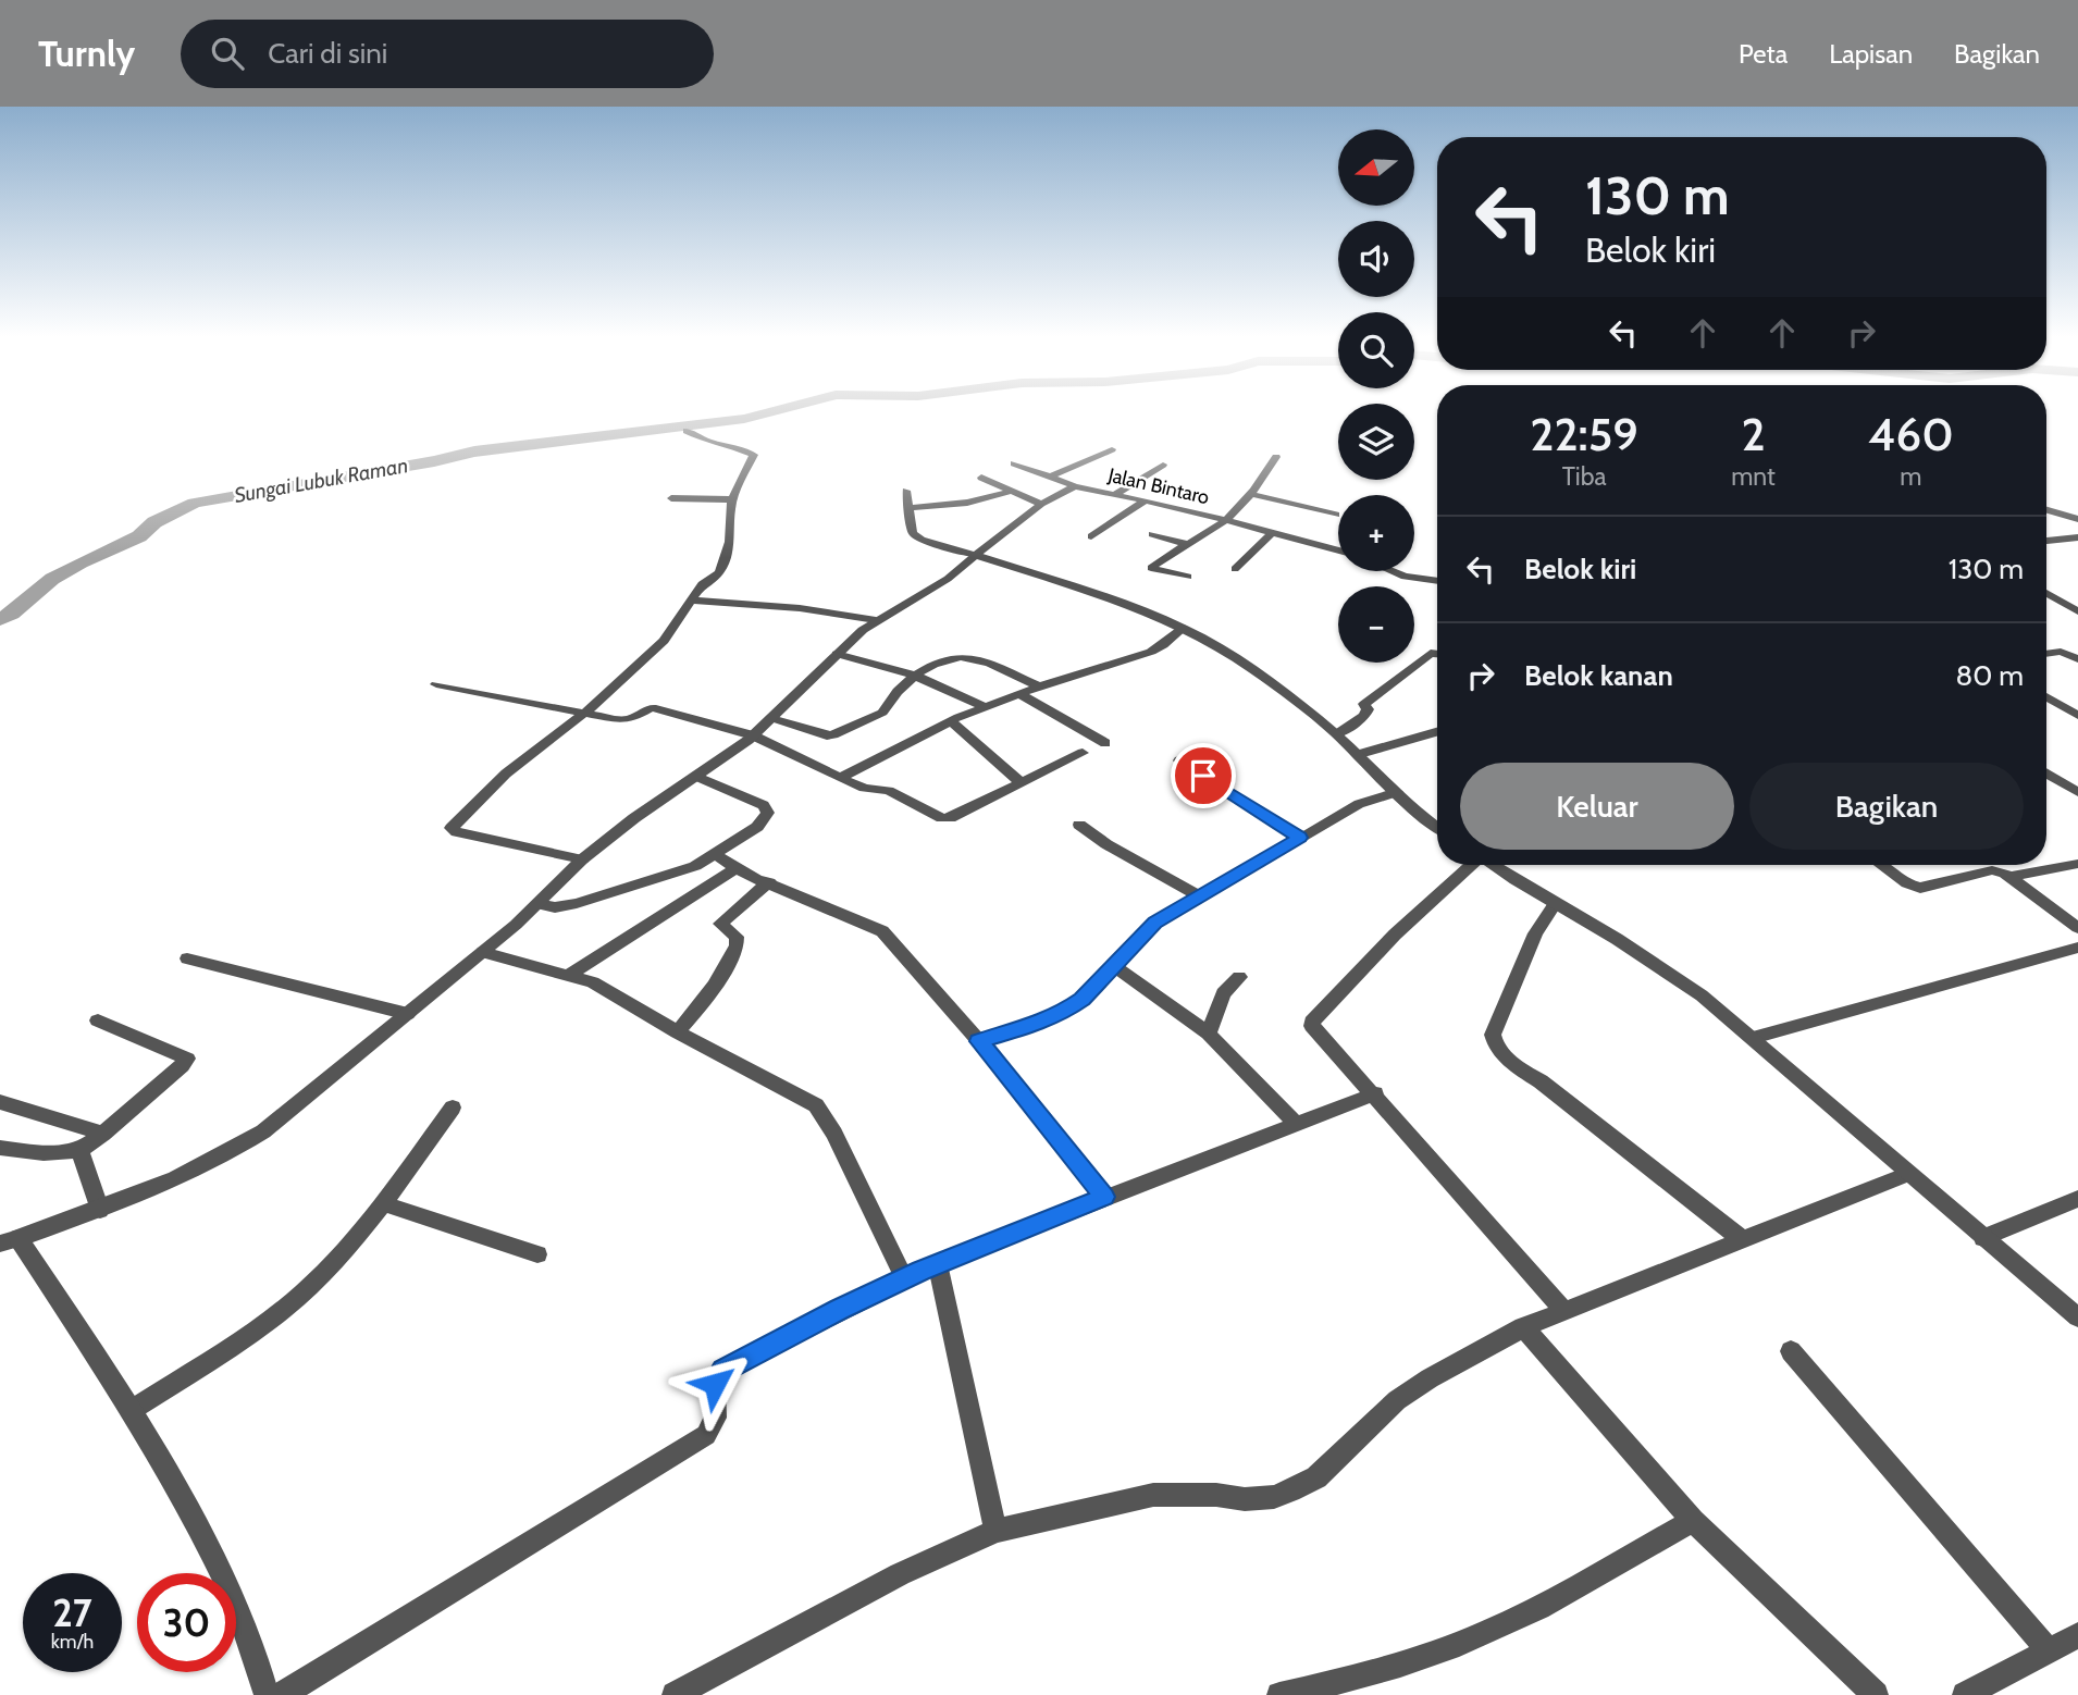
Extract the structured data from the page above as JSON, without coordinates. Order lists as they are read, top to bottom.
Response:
{
  "streets": {
    "street": ["Jalan Bintaro"]
  },
  "water": ["Sungai Lubuk Raman"],
  "north": "left",
  "page": {
    "header": "Turnly",
    "search": "Cari di sini",
    "nav": ["Peta", "Lapisan", "Bagikan"],
    "map_buttons": ["+", "−"],
    "turn": ["130 m", "Belok kiri"],
    "eta": [
      "22:59",
      "Tiba",
      "2",
      "mnt",
      "460",
      "m"
    ],
    "list": [
      {
        "name": "Belok kiri",
        "value": "130 m"
      },
      {
        "name": "Belok kanan",
        "value": "80 m"
      }
    ],
    "buttons": ["Keluar", "Bagikan"],
    "speed": "27 km/h",
    "limit": "30"
  }
}
